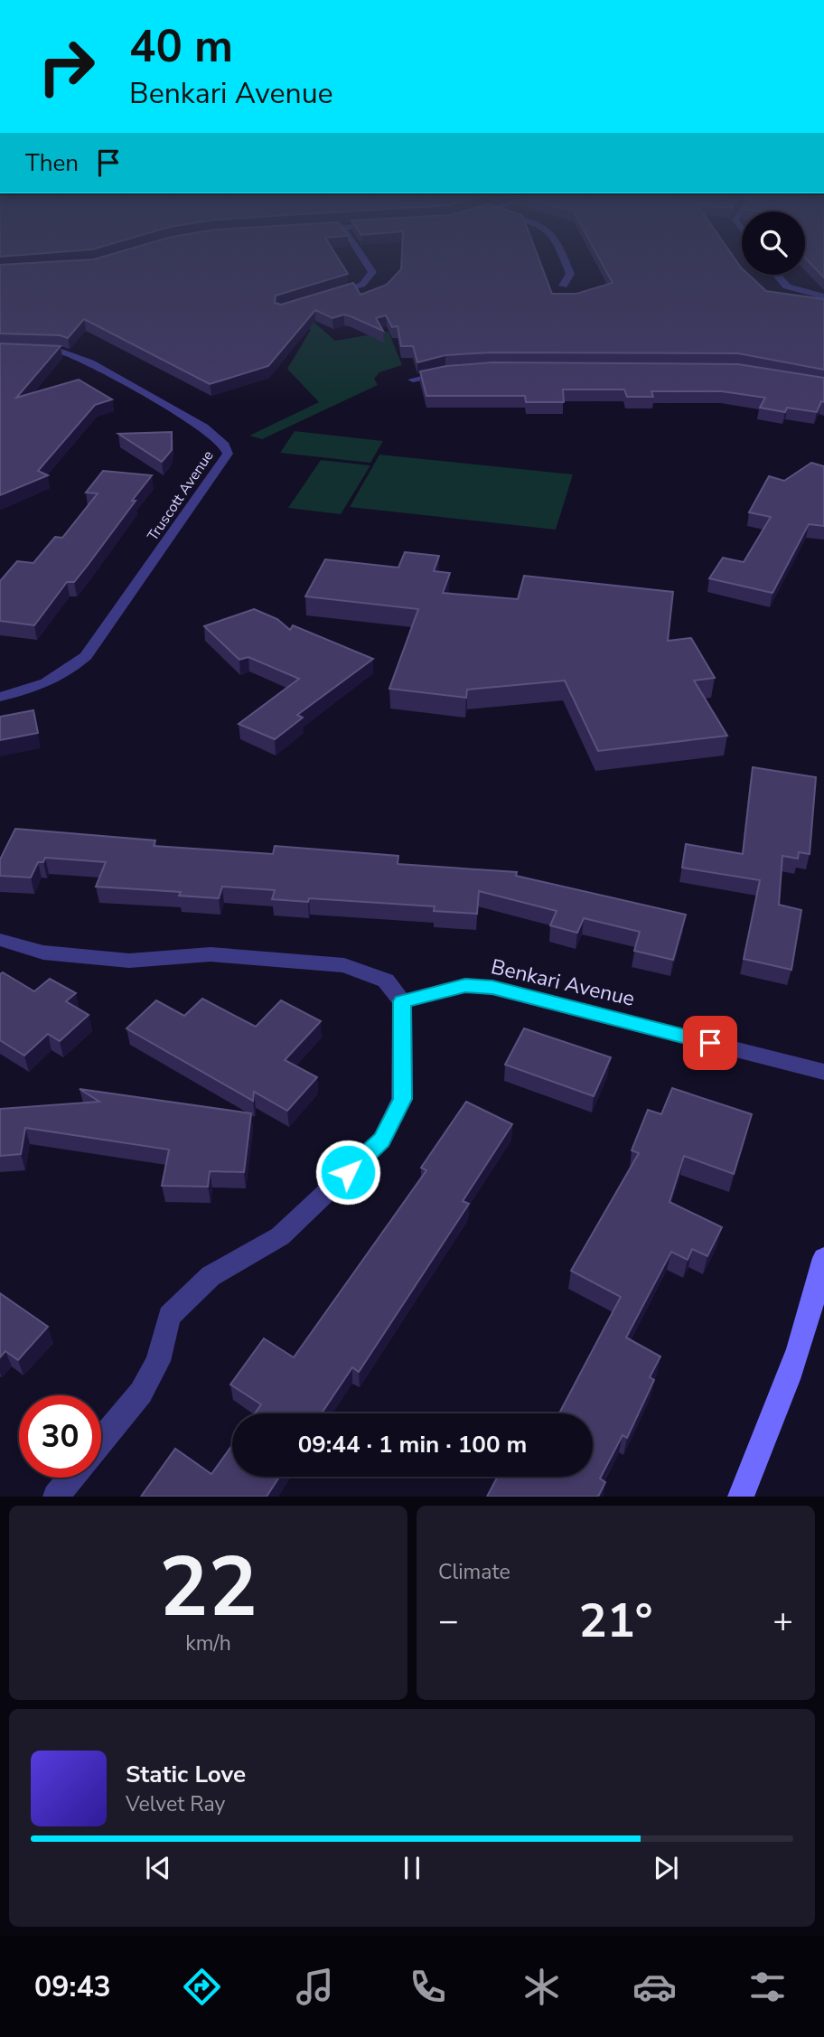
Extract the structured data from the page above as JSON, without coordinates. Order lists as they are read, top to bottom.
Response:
{
  "streets": {
    "street": ["Truscott Avenue", "Benkari Avenue"]
  },
  "page": {
    "turn": ["40 m", "Benkari Avenue"],
    "then": "Then",
    "limit": "30",
    "trip": "09:44 · 1 min · 100 m",
    "tile": [
      ["22", "km/h"],
      "Climate"
    ],
    "heat": ["−", "21°", "+"],
    "song": ["Static Love", "Velvet Ray"],
    "tabs": "09:43"
  }
}
